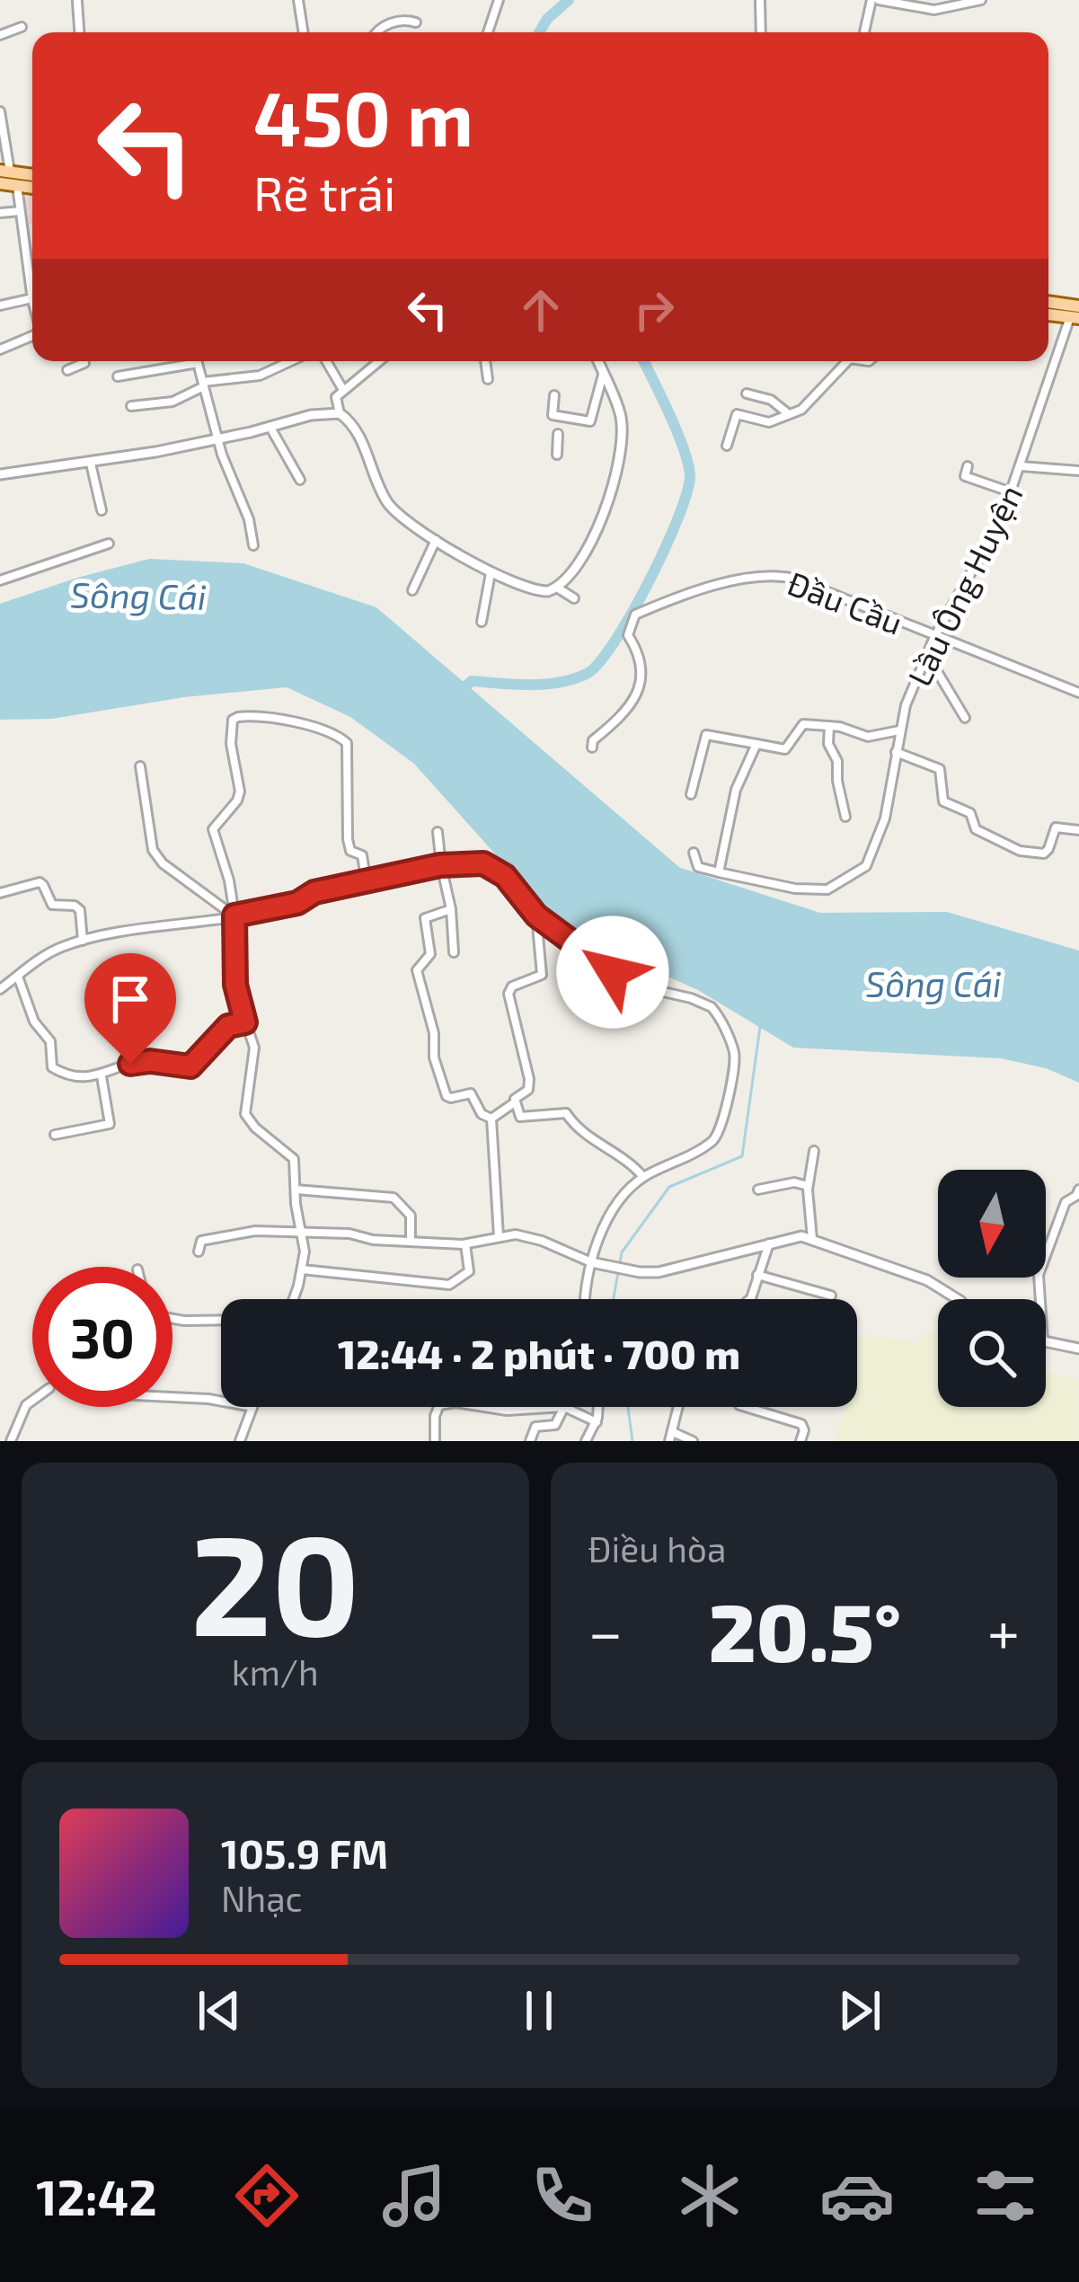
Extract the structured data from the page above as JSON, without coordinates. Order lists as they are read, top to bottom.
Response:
{
  "streets": {
    "street": ["Lầu Ông Huyện", "Đầu Cầu"]
  },
  "crossings": [
    ["Lầu Ông Huyện", "Đầu Cầu"]
  ],
  "water": ["Sông Cái"],
  "north": "bottom",
  "page": {
    "turn": ["450 m", "Rẽ trái"],
    "limit": "30",
    "trip": "12:44 · 2 phút · 700 m",
    "tile": [
      ["20", "km/h"],
      "Điều hòa"
    ],
    "heat": ["−", "20.5°", "+"],
    "song": ["105.9 FM", "Nhạc"],
    "tabs": "12:42"
  }
}
